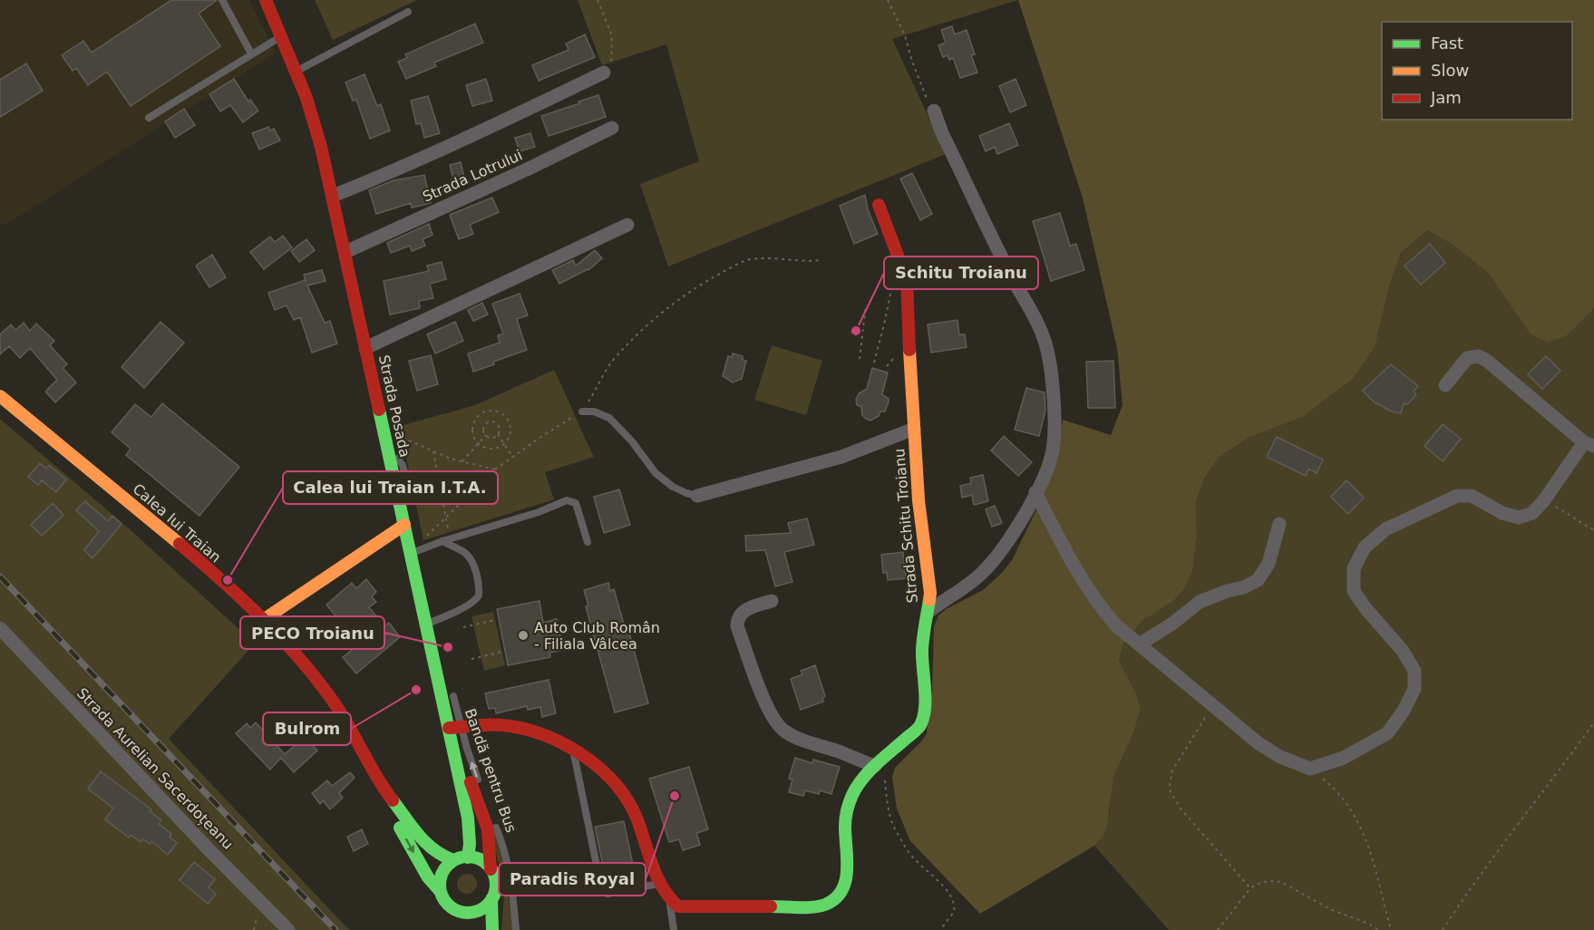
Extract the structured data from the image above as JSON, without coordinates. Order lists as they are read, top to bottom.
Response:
{
  "streets": {
    "main road": ["Strada Posada", "Calea lui Traian", "Strada Schitu Troianu"],
    "street": ["Strada Lotrului", "Strada Aurelian Sacerdoțeanu"],
    "lane": ["Bandă pentru Bus"]
  },
  "crossings": [
    ["Strada Lotrului", "Strada Posada"],
    ["Strada Posada", "Calea lui Traian"],
    ["Strada Posada", "Bandă pentru Bus"]
  ],
  "one_way": ["Bandă pentru Bus"],
  "places": [
    "Schitu Troianu",
    "Calea lui Traian I.T.A.",
    "Auto Club Român - Filiala Vâlcea",
    "PECO Troianu",
    "Bulrom",
    "Paradis Royal"
  ],
  "legend": ["Fast", "Slow", "Jam"]
}
